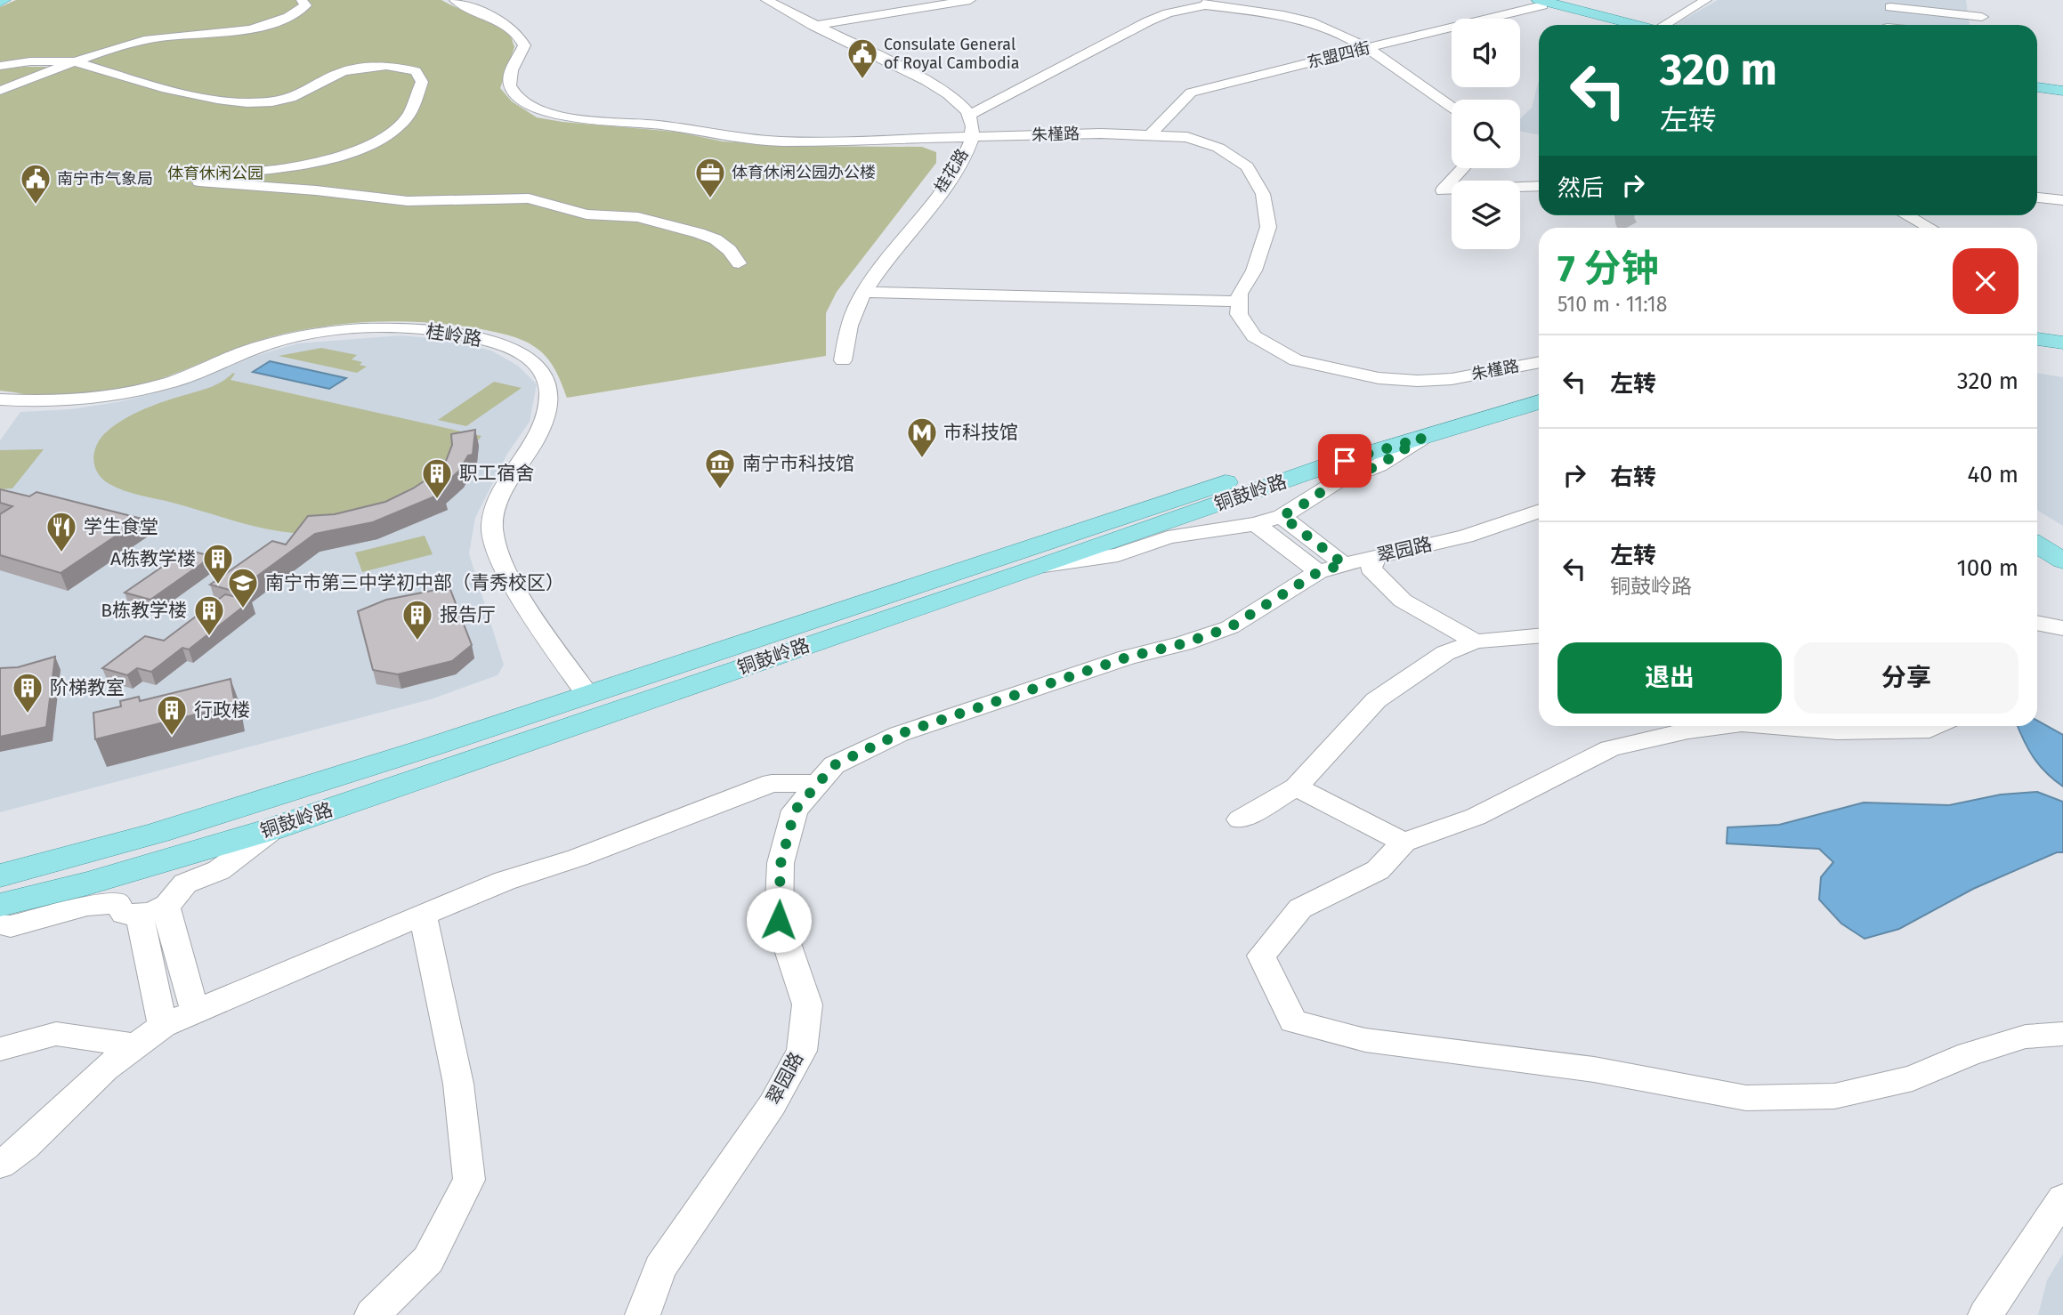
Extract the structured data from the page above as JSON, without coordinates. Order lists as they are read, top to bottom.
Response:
{
  "streets": {
    "main road": ["铜鼓岭路"],
    "street": [
      "东盟四街",
      "朱槿路",
      "桂花路",
      "桂岭路",
      "翠园路"
    ]
  },
  "crossings": [
    ["东盟四街", "朱槿路"],
    ["朱槿路", "桂花路"],
    ["桂岭路", "铜鼓岭路"]
  ],
  "parks": ["体育休闲公园"],
  "places": {
    "public building": ["Consulate General of Royal Cambodia", "南宁市气象局"],
    "office": ["体育休闲公园办公楼"],
    "metro station": ["市科技馆"],
    "museum": ["南宁市科技馆"],
    "building": [
      "职工宿舍",
      "A栋教学楼",
      "B栋教学楼",
      "报告厅",
      "阶梯教室",
      "行政楼"
    ],
    "restaurant": ["学生食堂"],
    "school or university": ["南宁市第三中学初中部（青秀校区）"]
  },
  "page": {
    "turn": ["320 m", "左转"],
    "then": "然后",
    "heading": ["7 分钟", "510 m · 11:18"],
    "list": [
      {
        "name": "左转",
        "value": "320 m"
      },
      {
        "name": "右转",
        "value": "40 m"
      },
      {
        "name": "左转",
        "note": "铜鼓岭路",
        "value": "100 m"
      }
    ],
    "buttons": ["退出", "分享"]
  }
}
